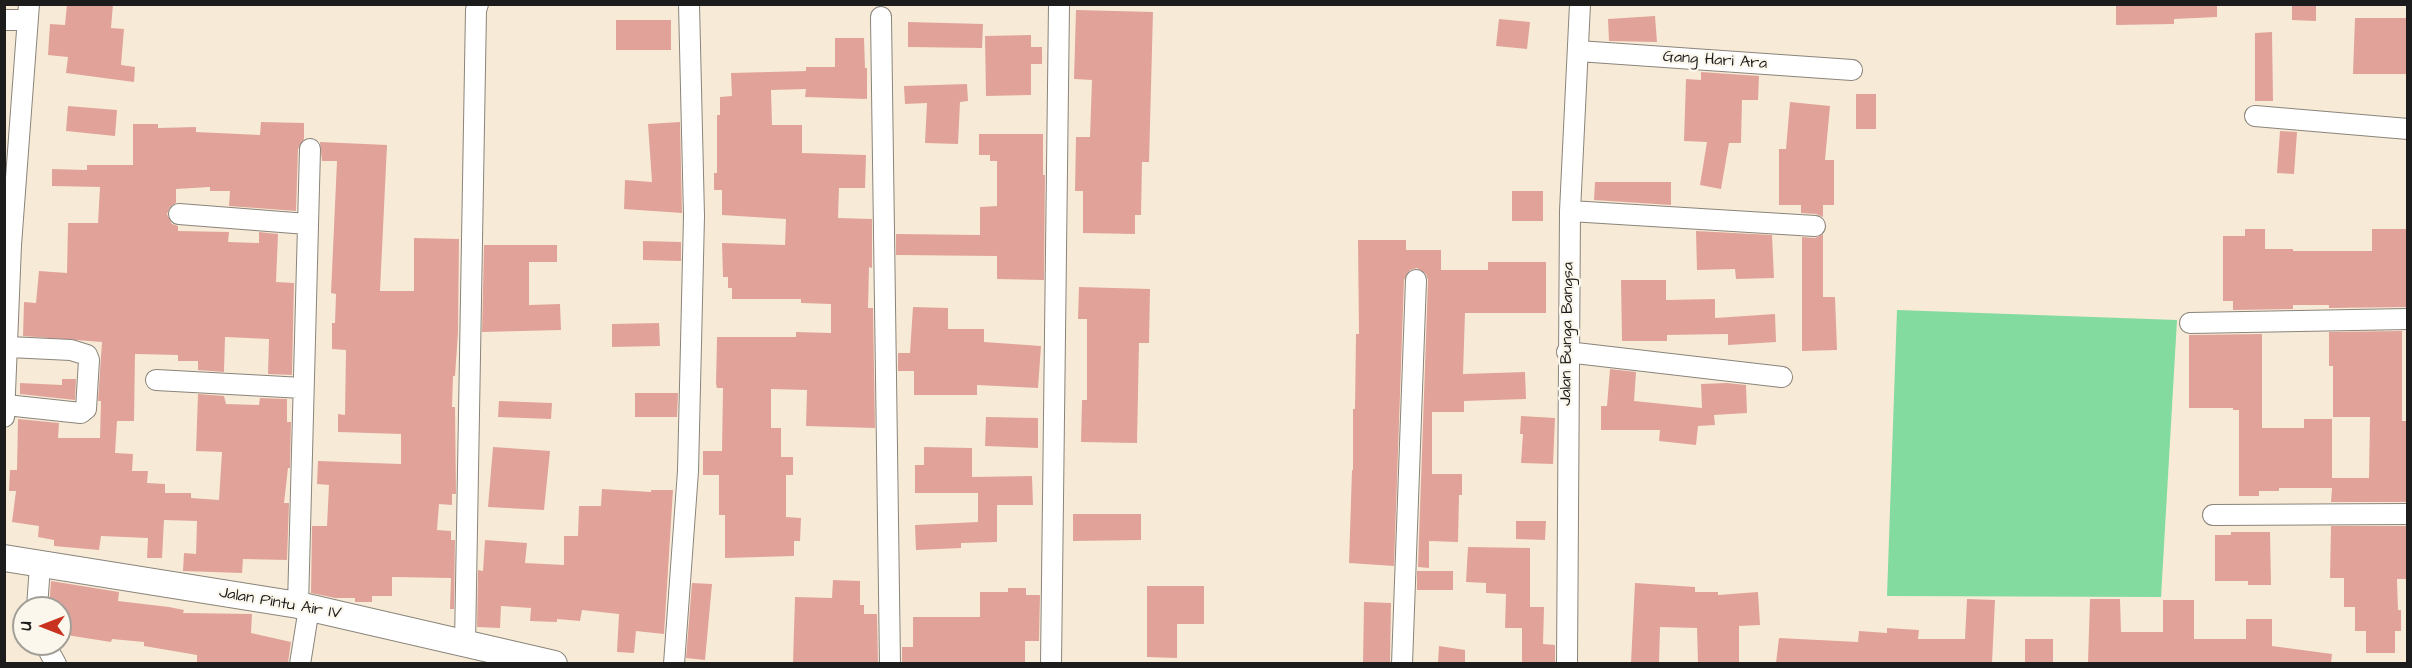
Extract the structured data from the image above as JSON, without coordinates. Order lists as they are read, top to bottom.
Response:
{
  "streets": {
    "main road": ["Jalan Pintu Air IV"],
    "street": ["Gang Hari Ara", "Jalan Bunga Bangsa"]
  },
  "crossings": [
    ["Gang Hari Ara", "Jalan Bunga Bangsa"]
  ],
  "north": "left"
}
